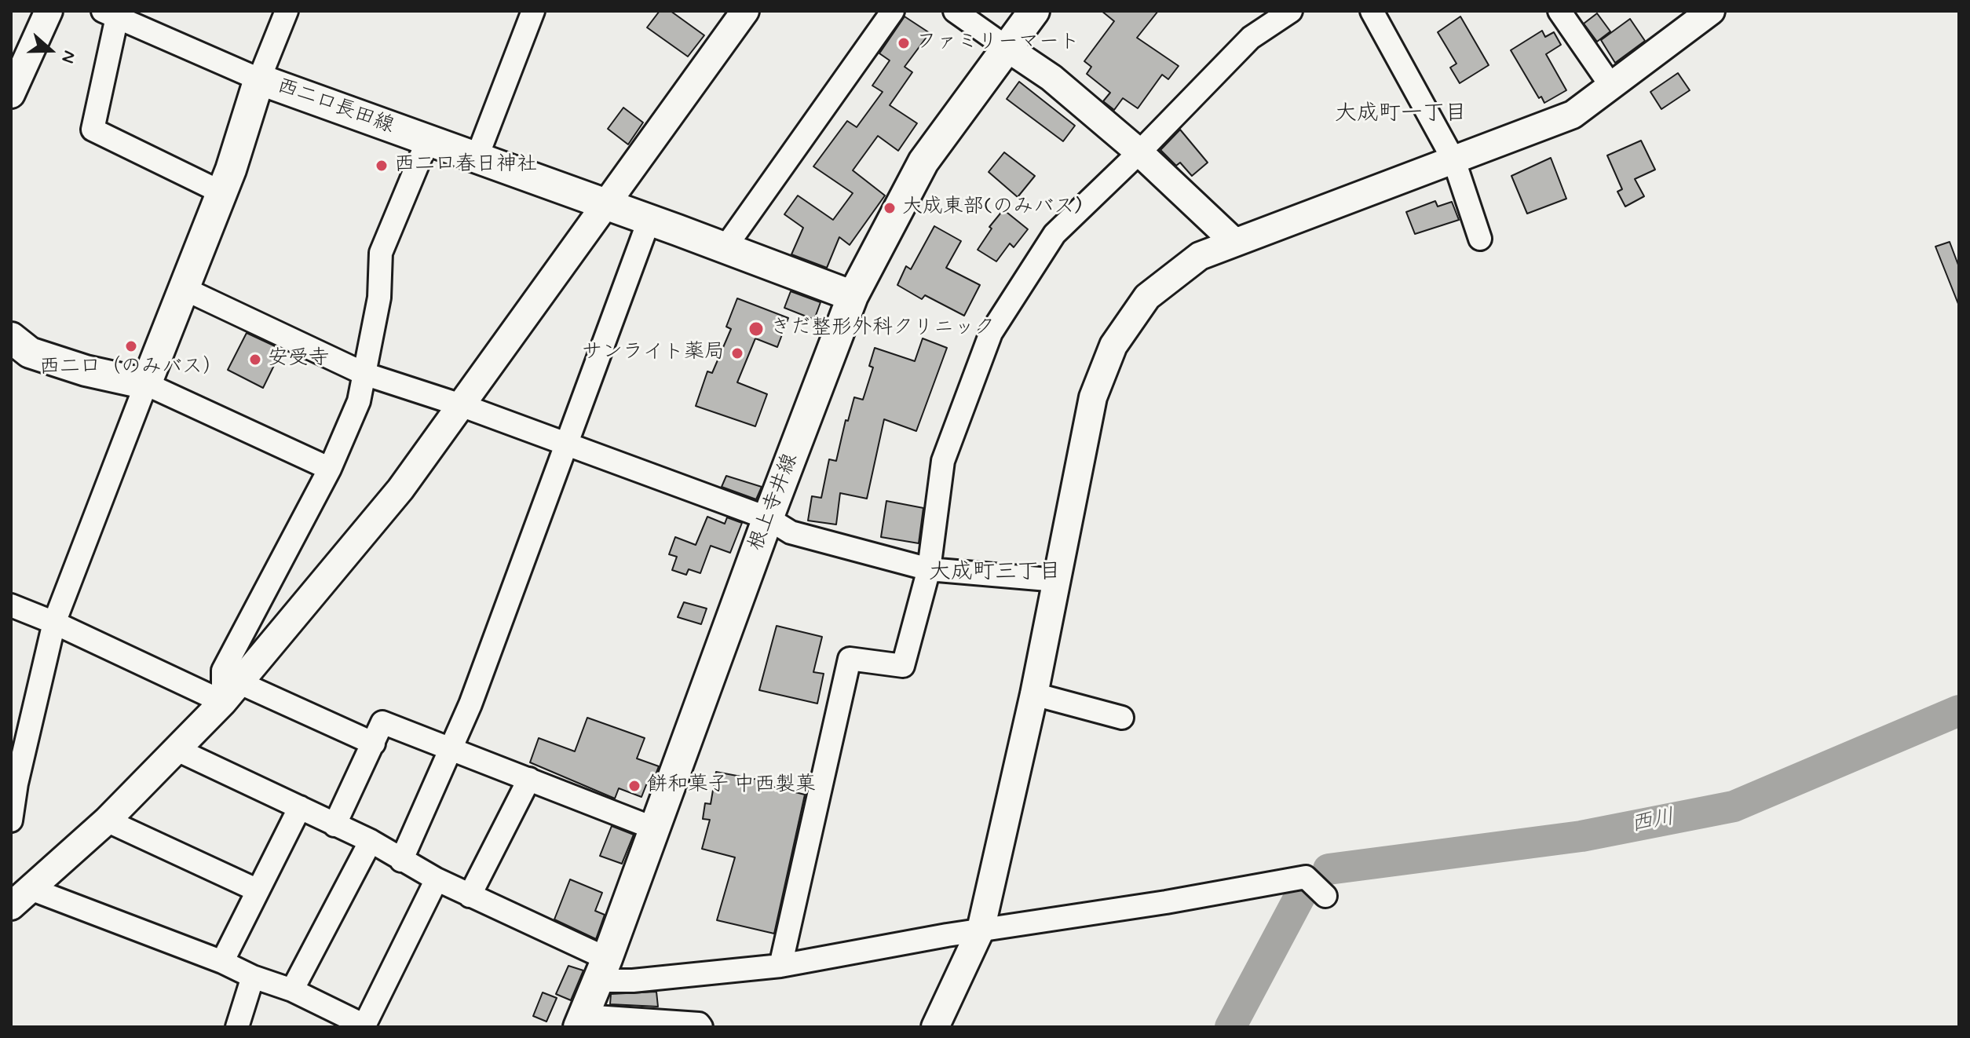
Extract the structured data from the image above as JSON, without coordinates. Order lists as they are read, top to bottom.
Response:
{
  "streets": {
    "main road": ["西二口長田線", "根上寺井線"]
  },
  "crossings": [
    ["西二口長田線", "根上寺井線"]
  ],
  "districts": ["大成町一丁目", "大成町三丁目"],
  "water": ["西川"],
  "places": [
    "ファミリーマート",
    "西二口春日神社",
    "大成東部(のみバス)",
    "きだ整形外科クリニック",
    "西二口（のみバス）",
    "サンライト薬局",
    "安受寺",
    "餅和菓子 中西製菓"
  ],
  "north": "right"
}
